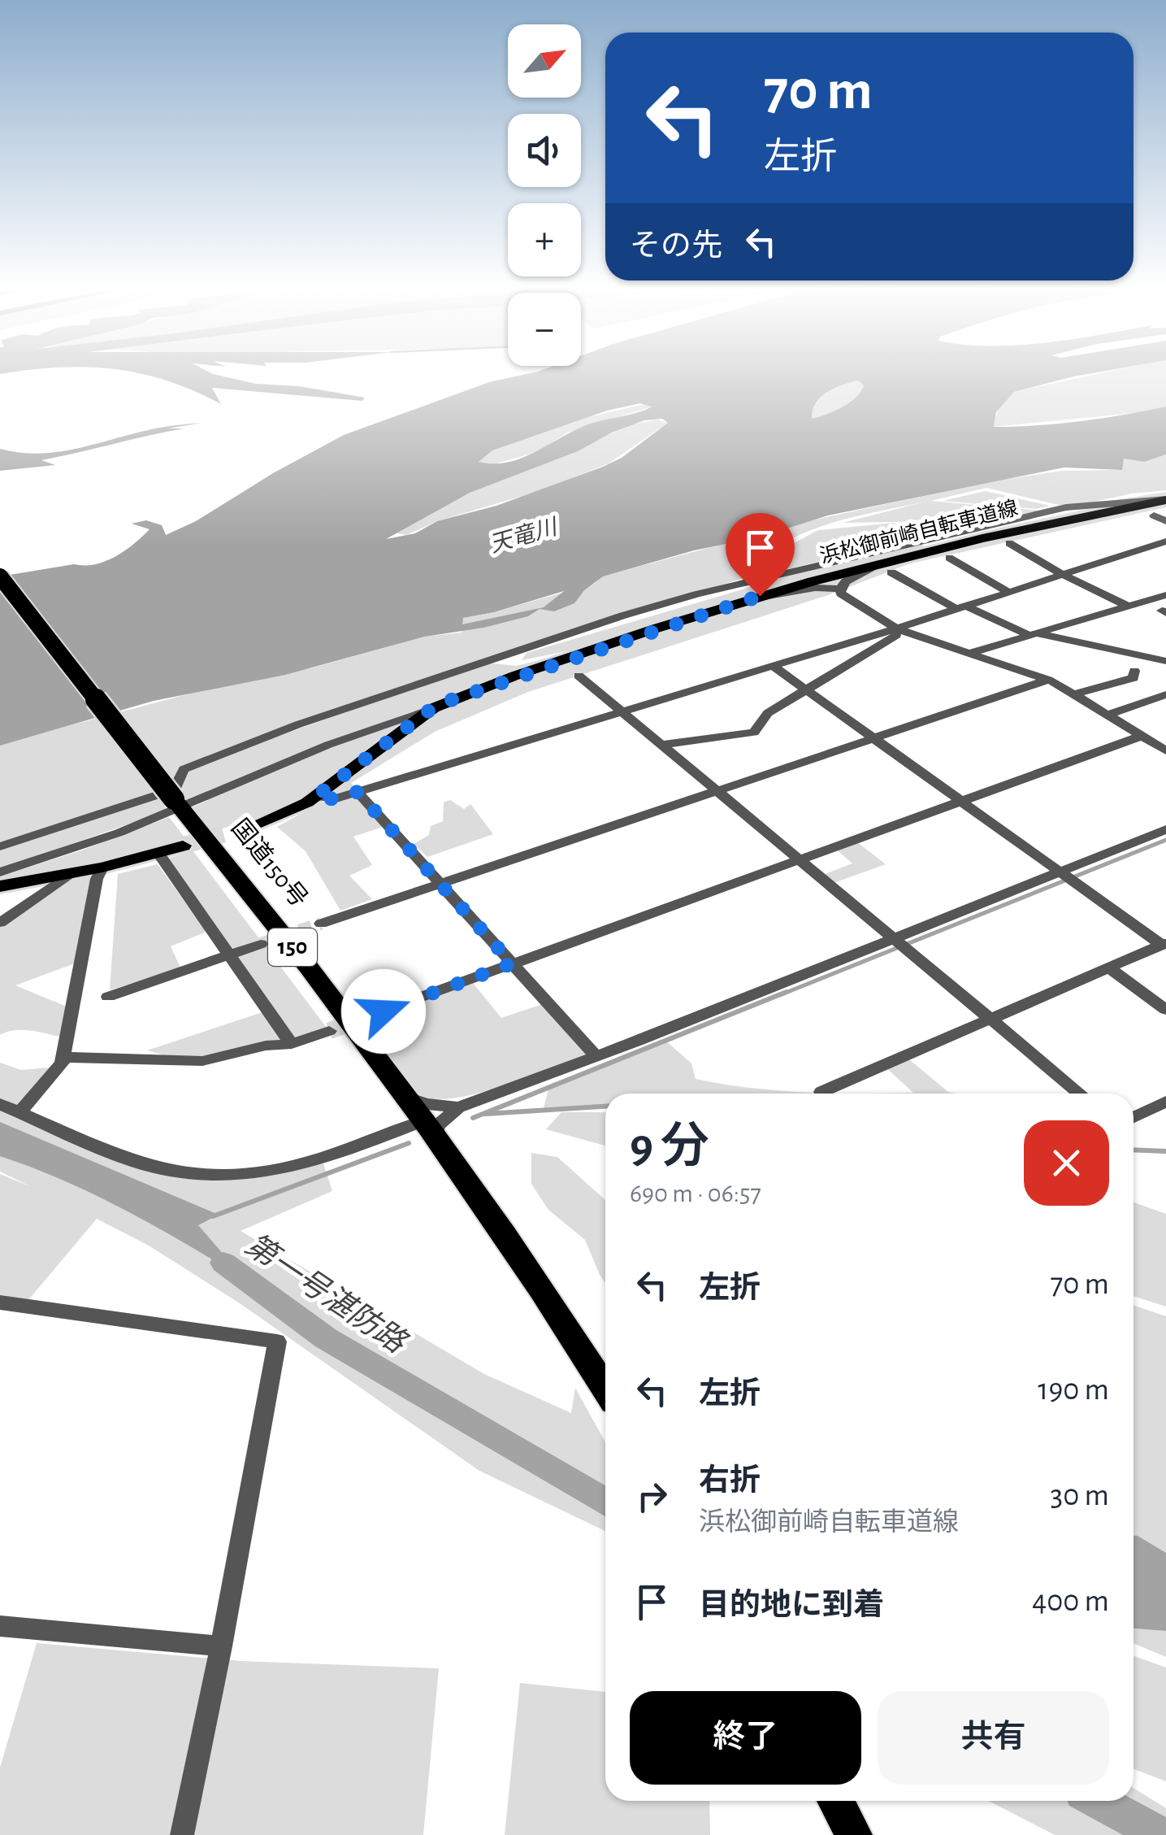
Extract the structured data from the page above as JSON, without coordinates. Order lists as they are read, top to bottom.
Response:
{
  "streets": {
    "highway": ["国道150号", "150"],
    "main road": ["浜松御前崎自転車道線"]
  },
  "water": ["天竜川", "第一号湛防路"],
  "north": "top right",
  "page": {
    "map_buttons": ["+", "−"],
    "turn": ["70 m", "左折"],
    "then": "その先",
    "heading": ["9 分", "690 m · 06:57"],
    "list": [
      {
        "name": "左折",
        "value": "70 m"
      },
      {
        "name": "左折",
        "value": "190 m"
      },
      {
        "name": "右折",
        "note": "浜松御前崎自転車道線",
        "value": "30 m"
      },
      {
        "name": "目的地に到着",
        "value": "400 m"
      }
    ],
    "buttons": ["終了", "共有"]
  }
}
